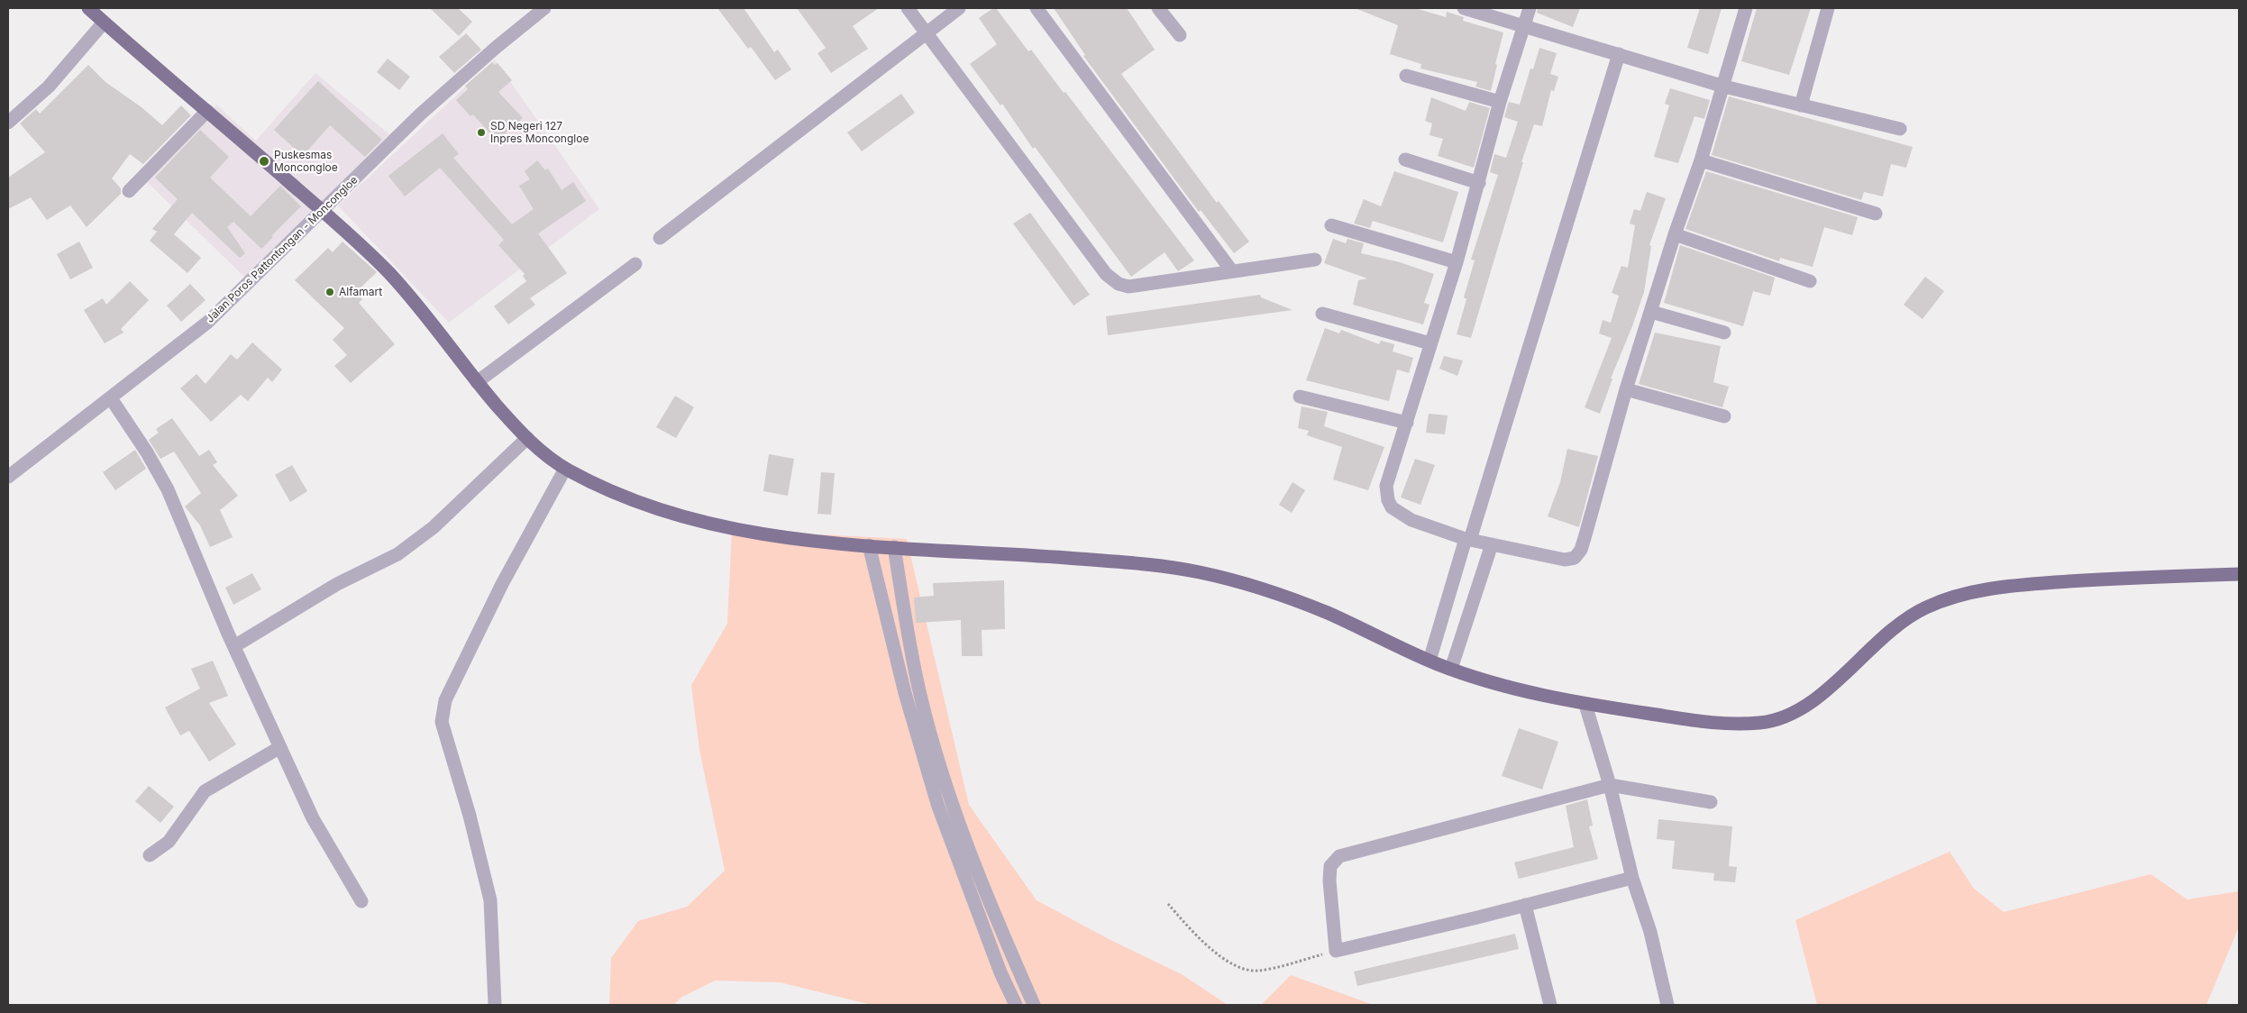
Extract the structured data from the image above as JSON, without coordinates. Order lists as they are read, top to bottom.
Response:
{
  "streets": {
    "street": ["Jalan Poros Pattontongan - Moncongloe"]
  },
  "places": ["SD Negeri 127 Inpres Moncongloe", "Puskesmas Moncongloe", "Alfamart"]
}
